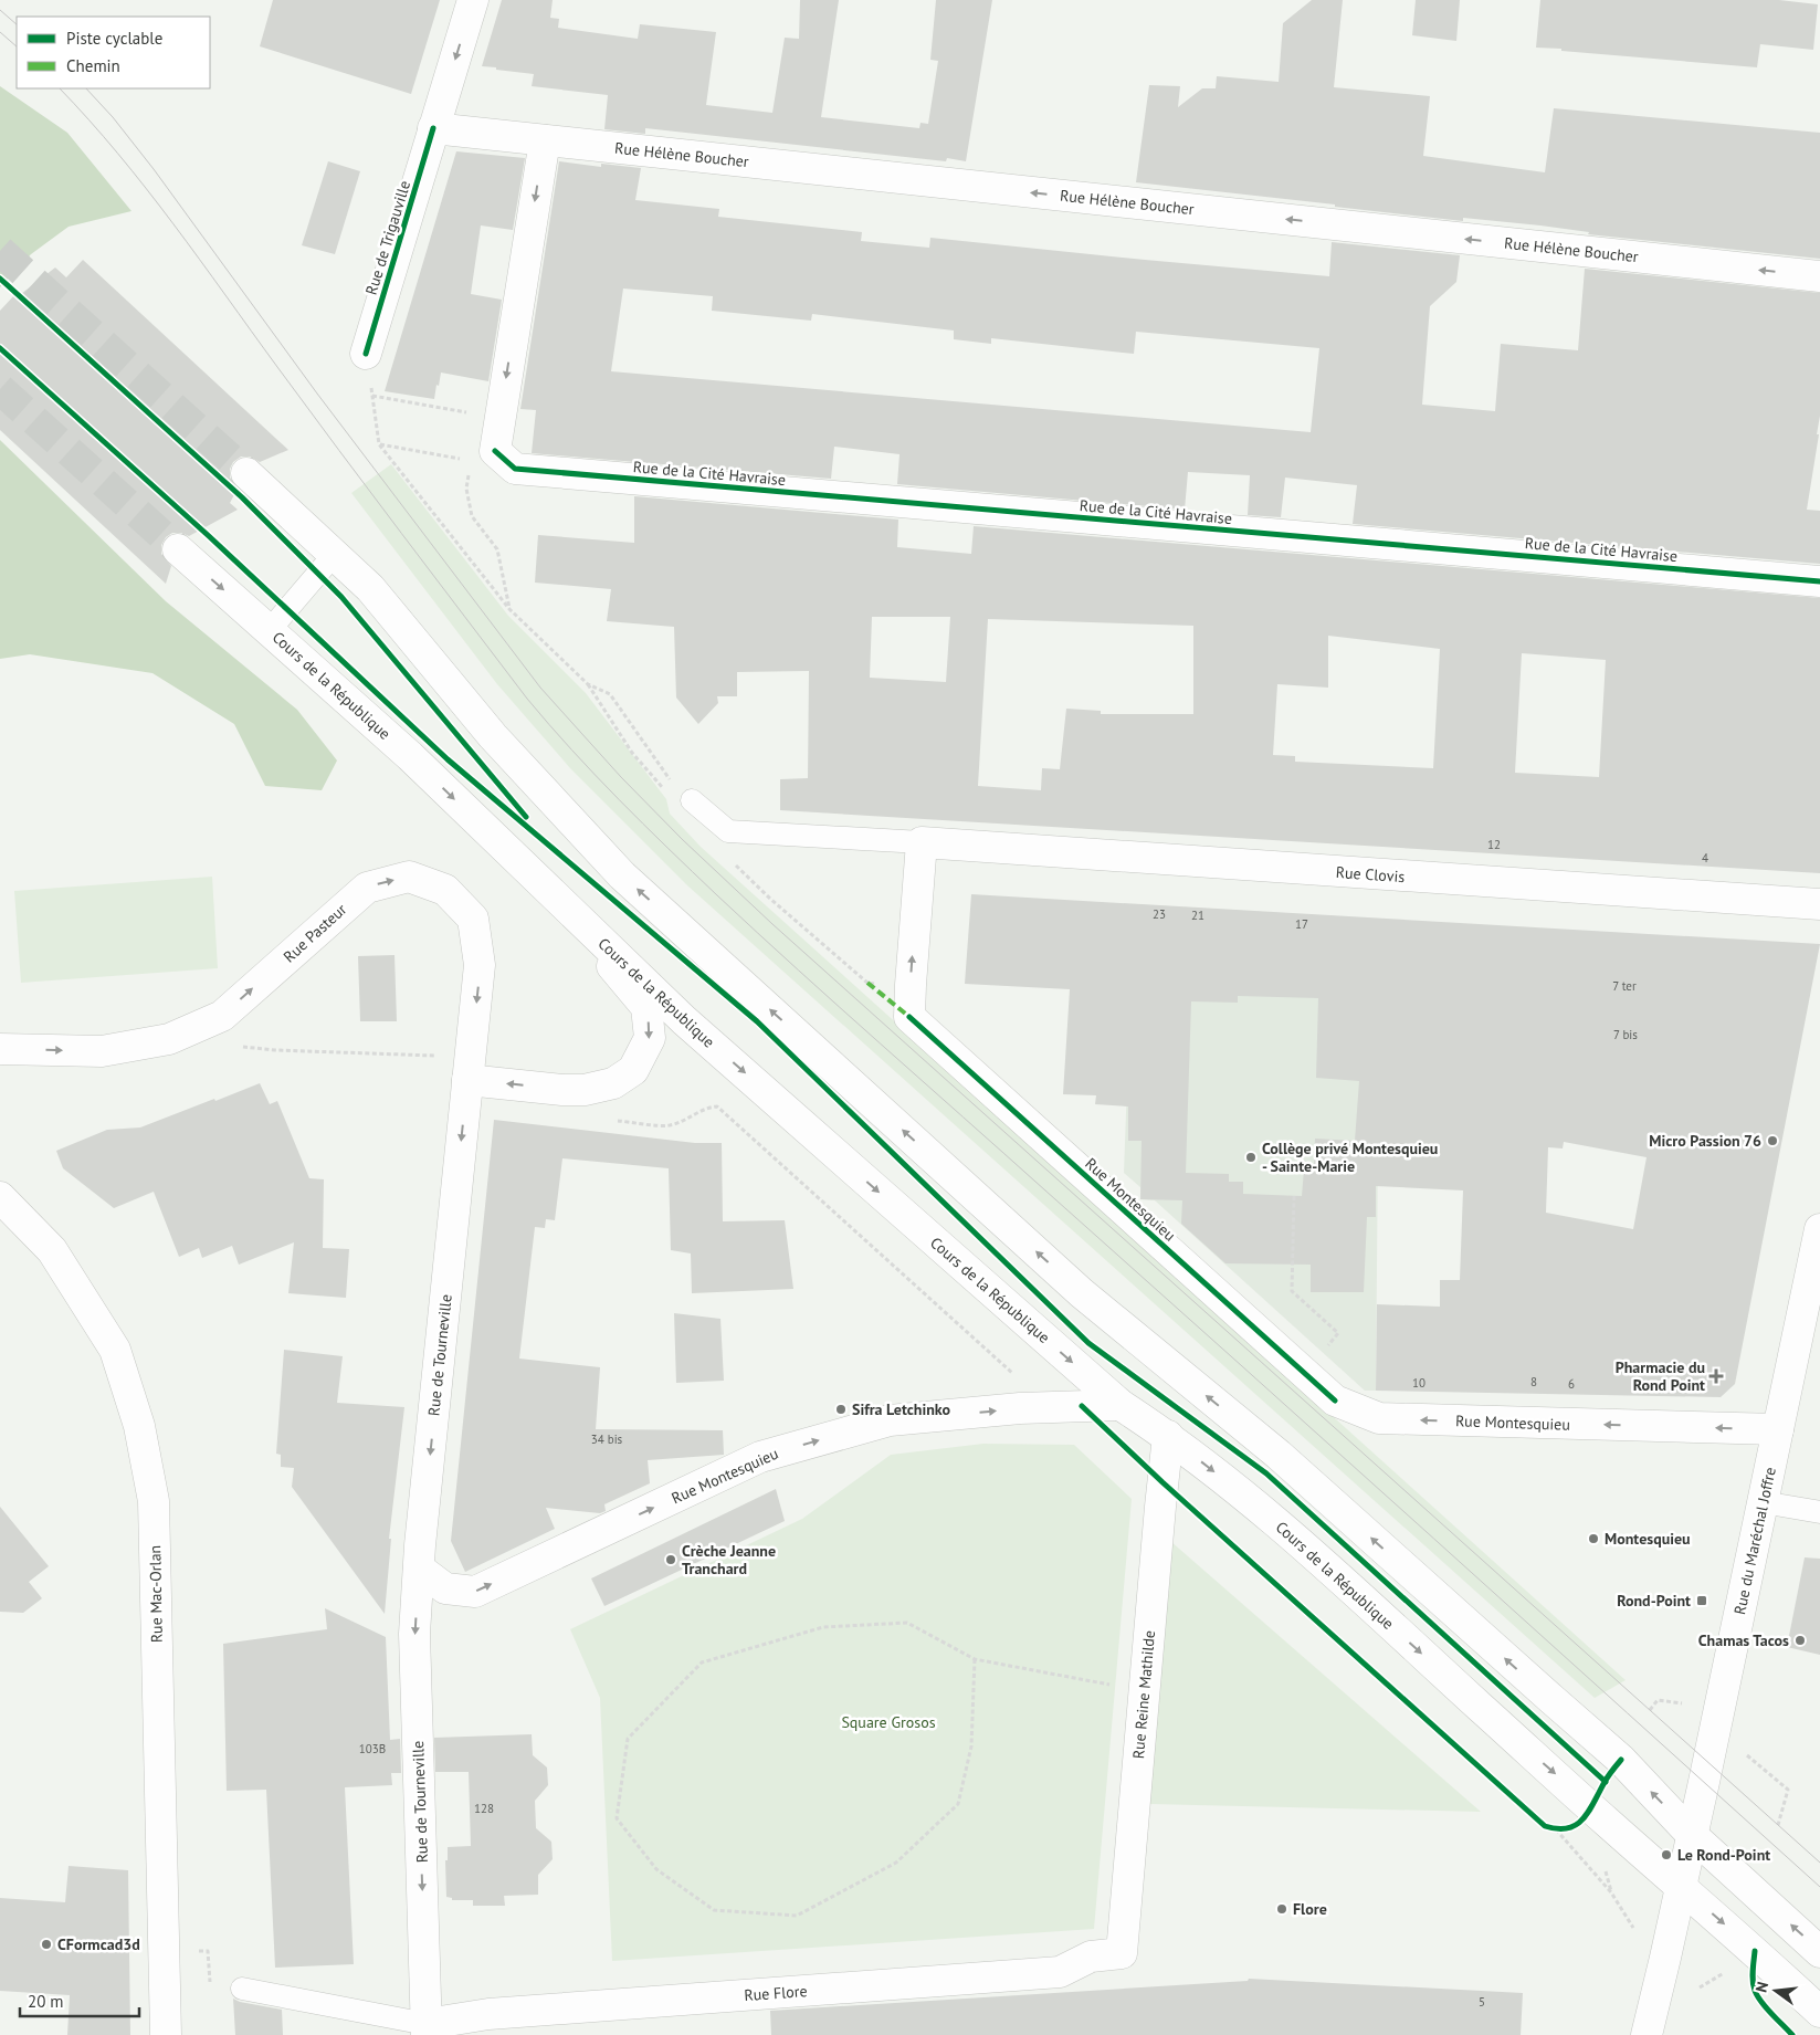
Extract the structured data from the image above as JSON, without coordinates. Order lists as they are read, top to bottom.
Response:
{
  "streets": {
    "street": [
      "Rue Hélène Boucher",
      "Rue de Trigauville",
      "Rue de la Cité Havraise",
      "Cours de la République",
      "Rue Clovis",
      "Rue Pasteur",
      "Rue Montesquieu",
      "Rue de Tourneville",
      "Rue du Maréchal Joffre",
      "Rue Mac-Orlan",
      "Rue Reine Mathilde",
      "Rue Flore"
    ]
  },
  "crossings": [
    ["Rue Hélène Boucher", "Rue de Trigauville"],
    ["Rue Hélène Boucher", "Rue de la Cité Havraise"],
    ["Cours de la République", "Rue Montesquieu"],
    ["Cours de la République", "Rue du Maréchal Joffre"],
    ["Cours de la République", "Rue Reine Mathilde"],
    ["Rue Clovis", "Rue Montesquieu"],
    ["Rue Pasteur", "Rue de Tourneville"],
    ["Rue Montesquieu", "Rue de Tourneville"],
    ["Rue Montesquieu", "Rue du Maréchal Joffre"],
    ["Rue de Tourneville", "Rue Flore"],
    ["Rue Reine Mathilde", "Rue Flore"]
  ],
  "one_way": [
    "Rue Hélène Boucher",
    "Rue de Trigauville",
    "Rue de la Cité Havraise",
    "Rue de Tourneville"
  ],
  "parks": ["Square Grosos"],
  "places": {
    "other": [
      "Micro Passion 76",
      "Collège privé Montesquieu - Sainte-Marie",
      "Sifra Letchinko",
      "Montesquieu",
      "Crèche Jeanne Tranchard",
      "Chamas Tacos",
      "Le Rond-Point",
      "Flore",
      "CFormcad3d"
    ],
    "health": ["Pharmacie du Rond Point"],
    "transit": ["Rond-Point"]
  },
  "house_numbers": [
    "12",
    "4",
    "23",
    "21",
    "17",
    "7 ter",
    "7 bis",
    "8",
    "10",
    "6",
    "34 bis",
    "103B",
    "128",
    "5"
  ],
  "legend": ["Piste cyclable", "Chemin"],
  "scale_bar": "20 m",
  "north": "left"
}
